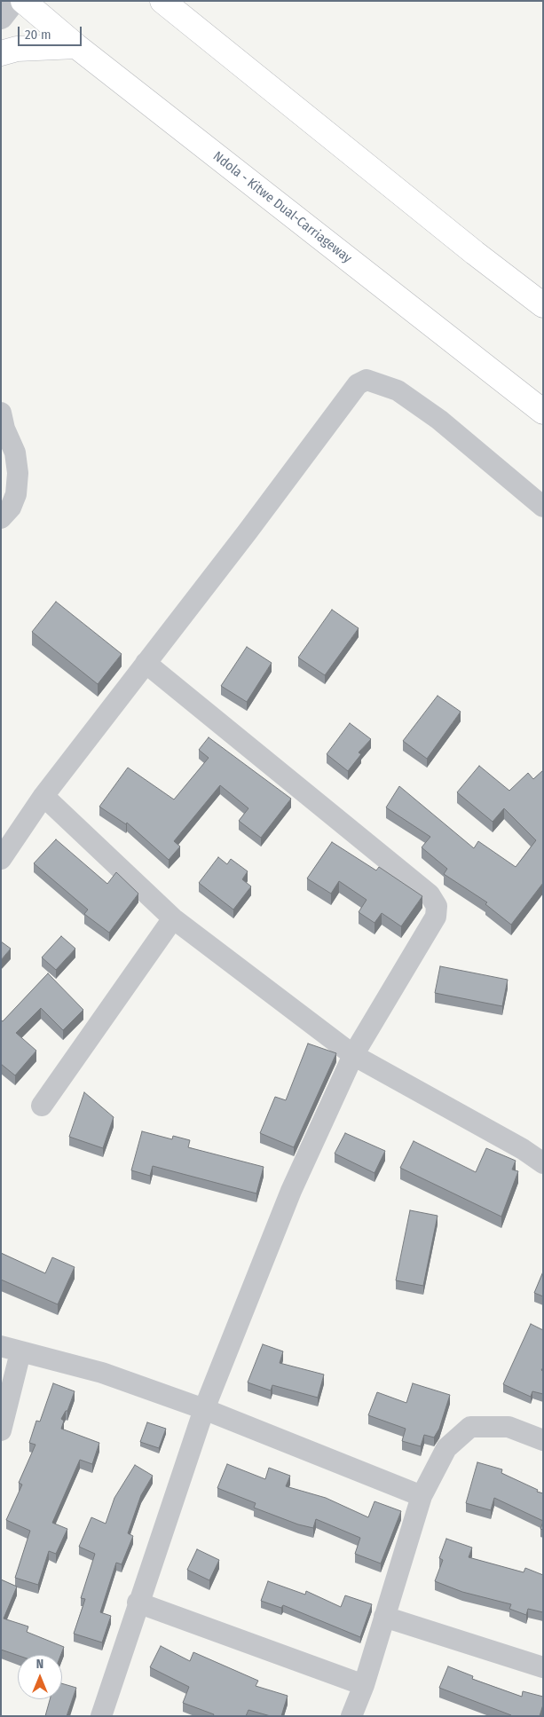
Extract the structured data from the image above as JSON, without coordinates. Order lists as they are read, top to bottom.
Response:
{
  "streets": {
    "highway": ["Ndola - Kitwe Dual-Carriageway"]
  },
  "scale_bar": "20 m",
  "north": "top"
}
